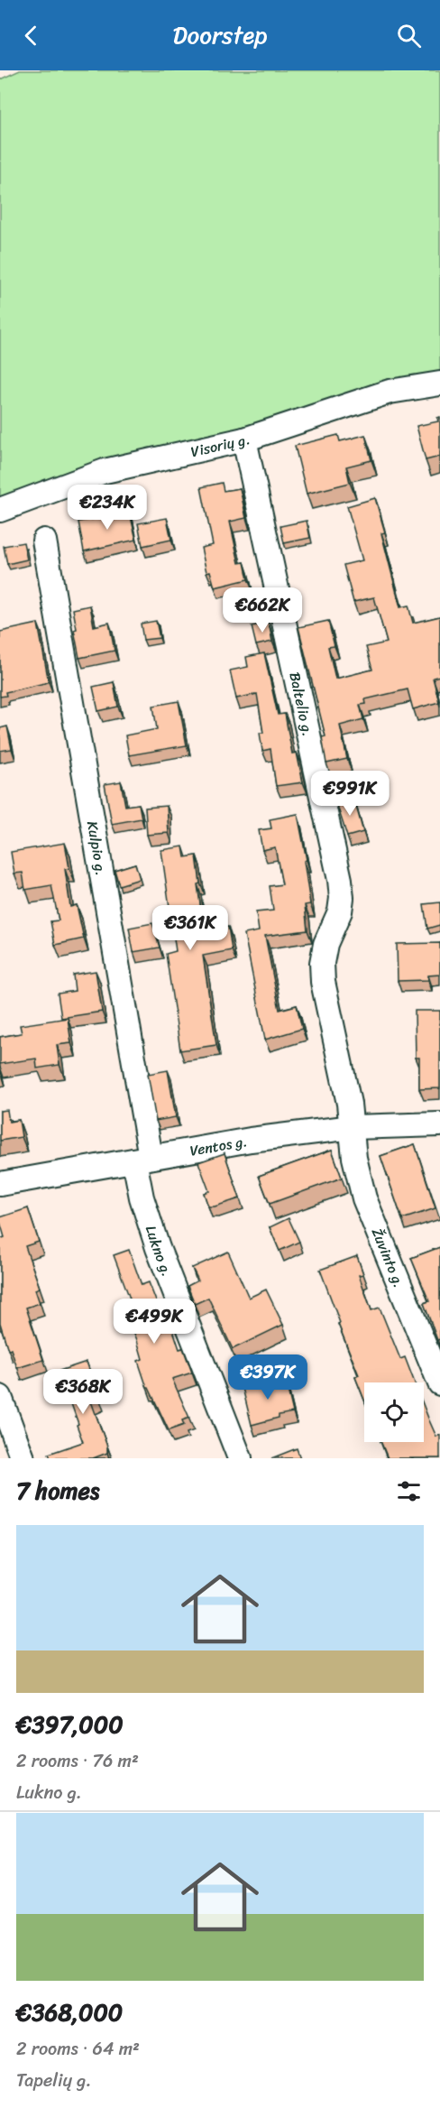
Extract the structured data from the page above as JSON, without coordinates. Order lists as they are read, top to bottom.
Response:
{
  "streets": {
    "street": [
      "Visorių g.",
      "Baltelio g.",
      "Kulpio g.",
      "Ventos g.",
      "Lukno g.",
      "Žuvinto g."
    ]
  },
  "crossings": [
    ["Visorių g.", "Baltelio g."],
    ["Baltelio g.", "Ventos g."],
    ["Baltelio g.", "Žuvinto g."],
    ["Kulpio g.", "Ventos g."],
    ["Kulpio g.", "Lukno g."],
    ["Ventos g.", "Lukno g."],
    ["Ventos g.", "Žuvinto g."]
  ],
  "page": {
    "header": "Doorstep",
    "price": [
      "€234K",
      "€662K",
      "€991K",
      "€361K",
      "€499K",
      "€397K",
      "€368K"
    ],
    "heading": "7 homes",
    "list": [
      {
        "name": "€397,000",
        "note": "2 rooms · 76 m² · Lukno g."
      },
      {
        "name": "€368,000",
        "note": "2 rooms · 64 m² · Tapelių g."
      }
    ]
  }
}
